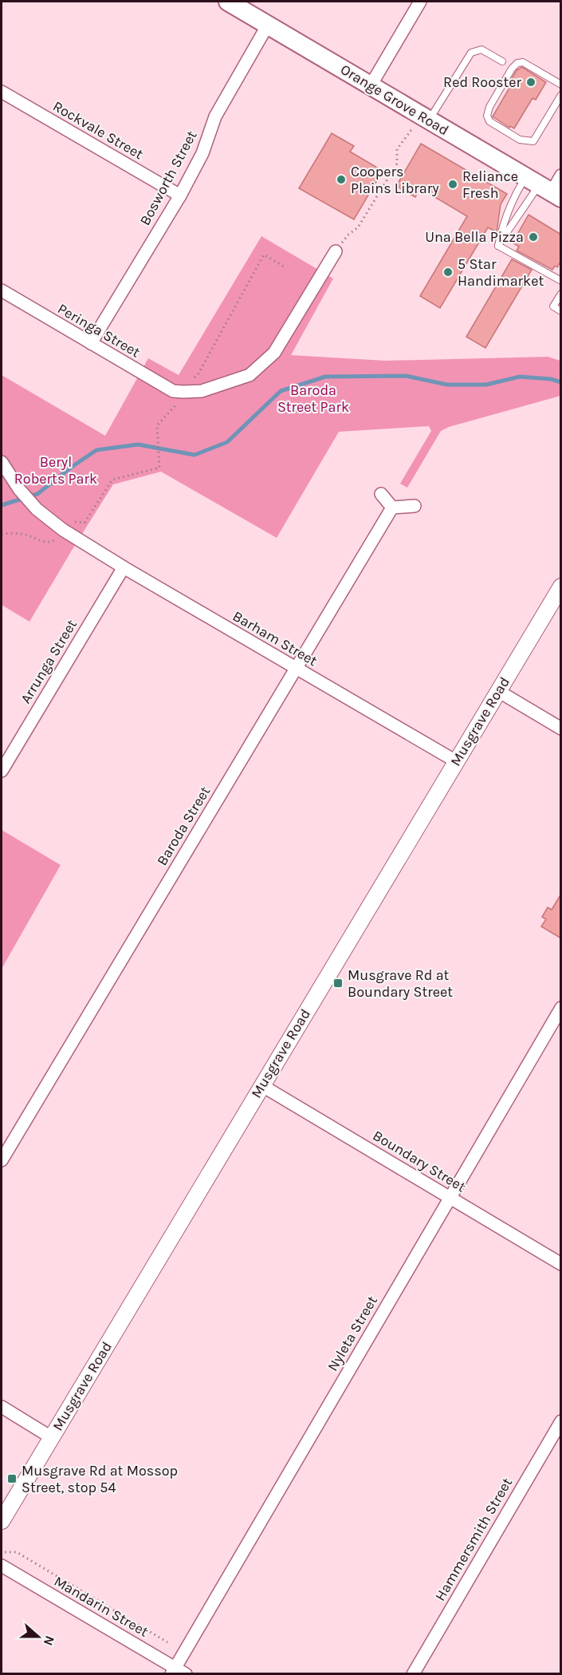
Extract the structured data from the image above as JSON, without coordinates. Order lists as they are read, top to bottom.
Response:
{
  "streets": {
    "main road": ["Orange Grove Road"],
    "street": [
      "Rockvale Street",
      "Bosworth Street",
      "Peringa Street",
      "Barham Street",
      "Arrunga Street",
      "Musgrave Road",
      "Baroda Street",
      "Boundary Street",
      "Nyleta Street",
      "Hammersmith Street",
      "Mandarin Street"
    ]
  },
  "crossings": [
    ["Orange Grove Road", "Bosworth Street"],
    ["Rockvale Street", "Bosworth Street"],
    ["Bosworth Street", "Peringa Street"],
    ["Barham Street", "Arrunga Street"],
    ["Barham Street", "Musgrave Road"],
    ["Barham Street", "Baroda Street"],
    ["Musgrave Road", "Boundary Street"],
    ["Boundary Street", "Nyleta Street"],
    ["Nyleta Street", "Mandarin Street"]
  ],
  "parks": ["Baroda Street Park", "Beryl Roberts Park"],
  "places": {
    "other": [
      "Red Rooster",
      "Coopers Plains Library",
      "Reliance Fresh",
      "Una Bella Pizza",
      "5 Star Handimarket"
    ],
    "transit": ["Musgrave Rd at Boundary Street", "Musgrave Rd at Mossop Street, stop 54"]
  },
  "north": "right"
}
